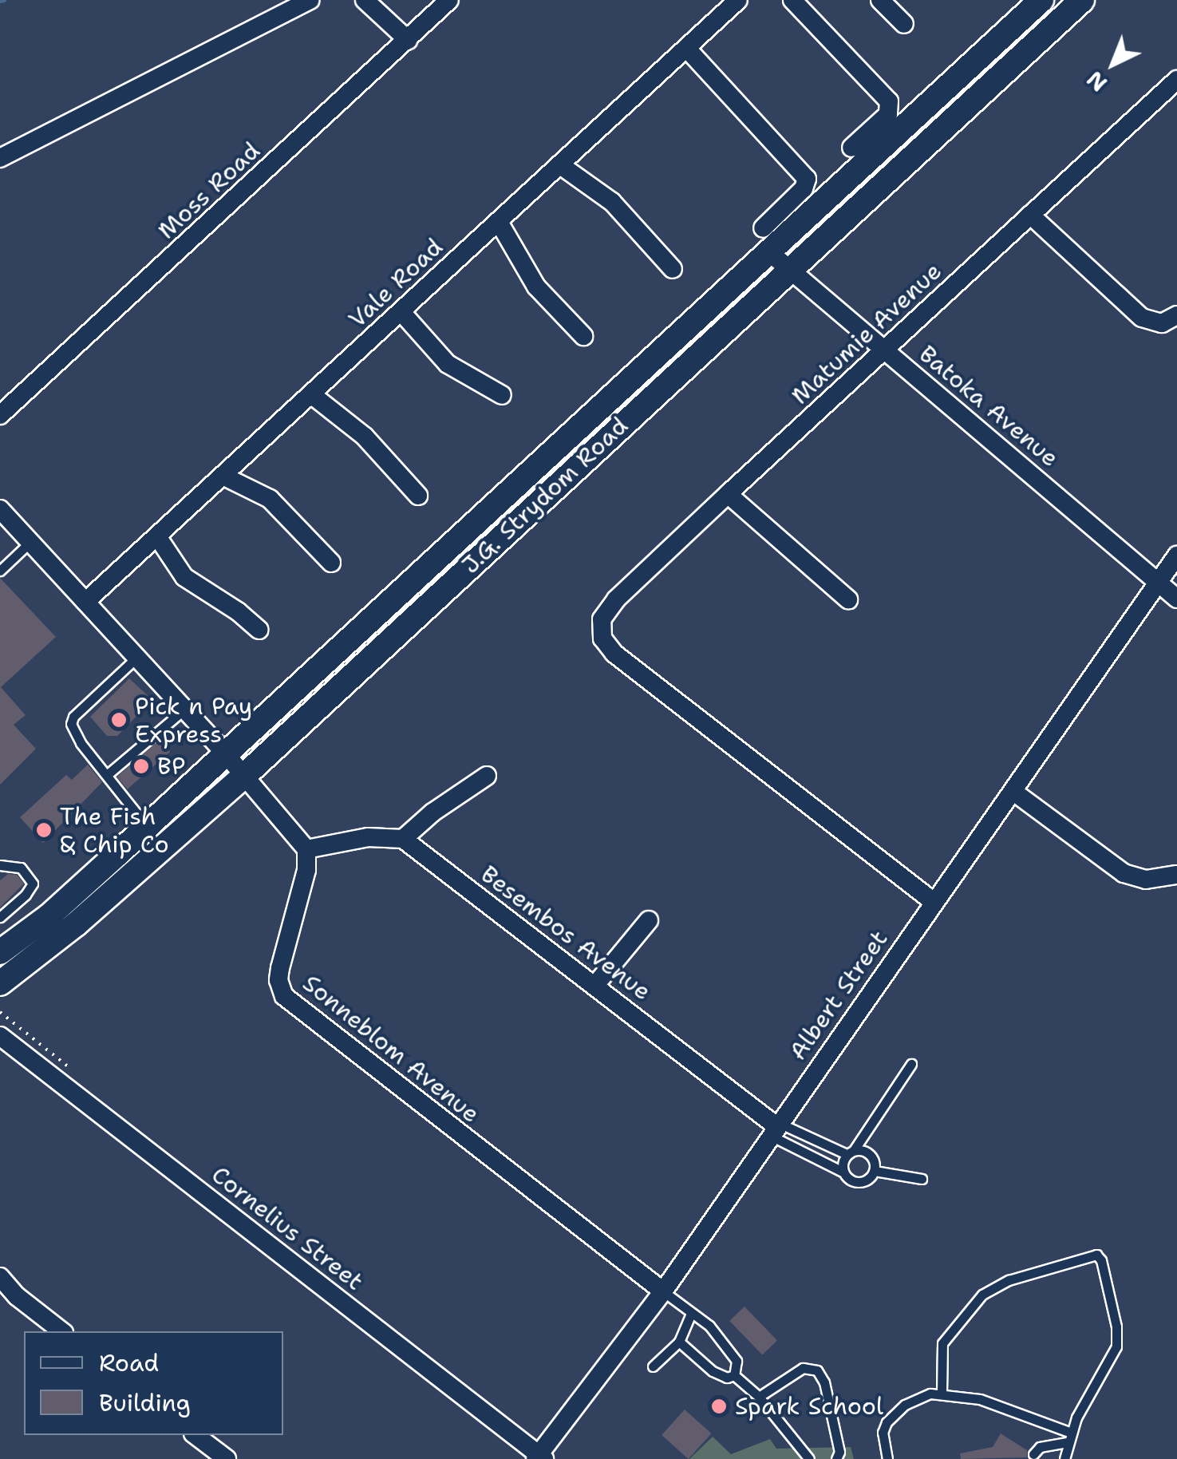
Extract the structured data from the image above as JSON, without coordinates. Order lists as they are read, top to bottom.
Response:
{
  "streets": {
    "street": [
      "Moss Road",
      "Vale Road",
      "Matumie Avenue",
      "Batoka Avenue",
      "J.G. Strydom Road",
      "Besembos Avenue",
      "Albert Street",
      "Sonneblom Avenue",
      "Cornelius Street"
    ]
  },
  "crossings": [
    ["Matumie Avenue", "Batoka Avenue"],
    ["Matumie Avenue", "Albert Street"],
    ["Batoka Avenue", "J.G. Strydom Road"],
    ["Batoka Avenue", "Albert Street"],
    ["Besembos Avenue", "Albert Street"],
    ["Albert Street", "Sonneblom Avenue"],
    ["Albert Street", "Cornelius Street"]
  ],
  "places": [
    "Pick n Pay Express",
    "BP",
    "The Fish & Chip Co",
    "Spark School"
  ],
  "legend": ["Road", "Building"],
  "north": "bottom left"
}
